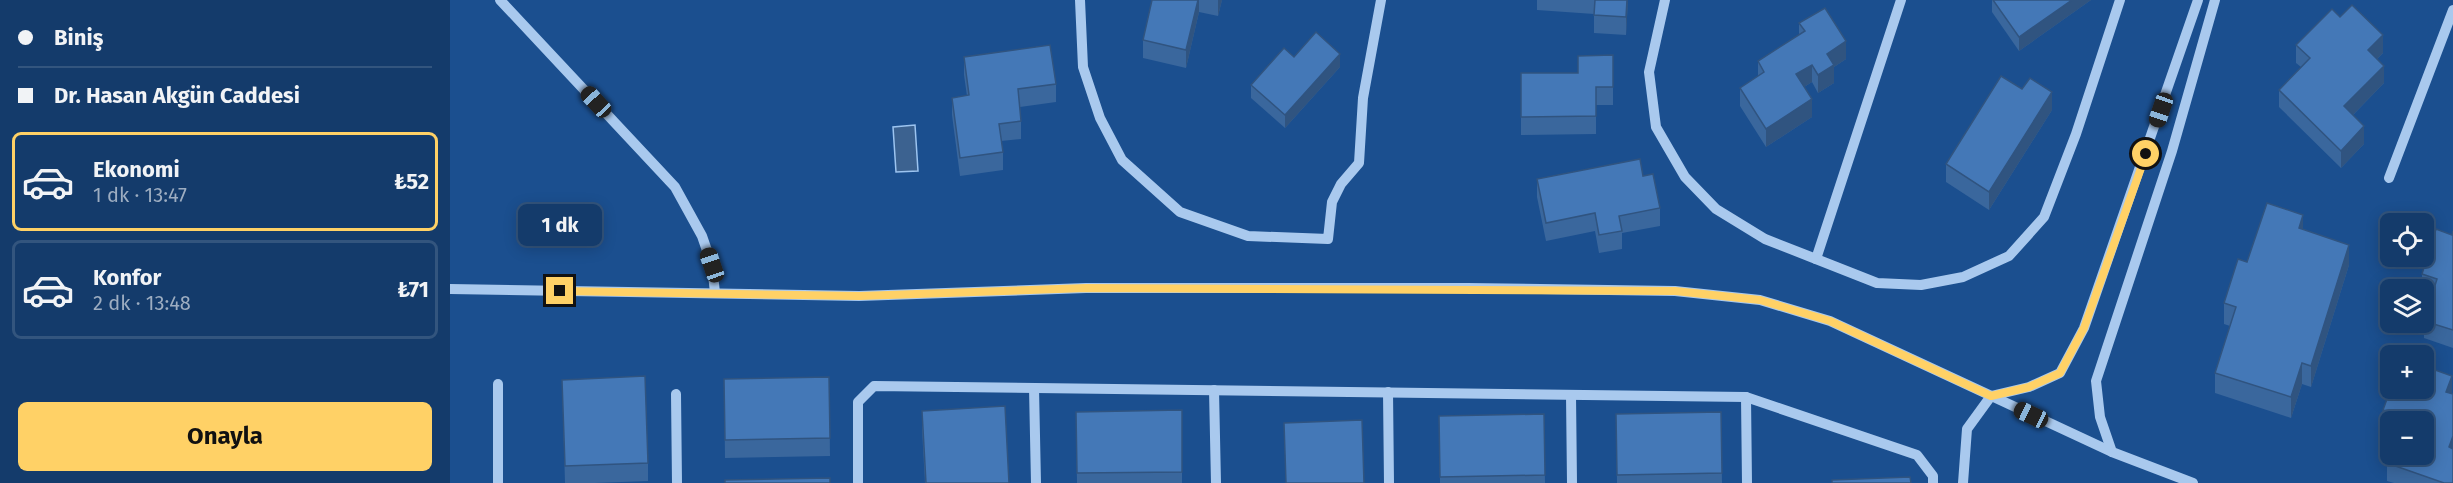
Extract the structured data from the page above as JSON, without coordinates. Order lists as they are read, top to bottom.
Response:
{
  "page": {
    "banner": ["Biniş", "Dr. Hasan Akgün Caddesi"],
    "list": [
      {
        "name": "Ekonomi",
        "note": "1 dk · 13:47",
        "value": "₺52"
      },
      {
        "name": "Konfor",
        "note": "2 dk · 13:48",
        "value": "₺71"
      }
    ],
    "bubble": "1 dk",
    "map_buttons": ["+", "−"],
    "buttons": "Onayla"
  }
}
